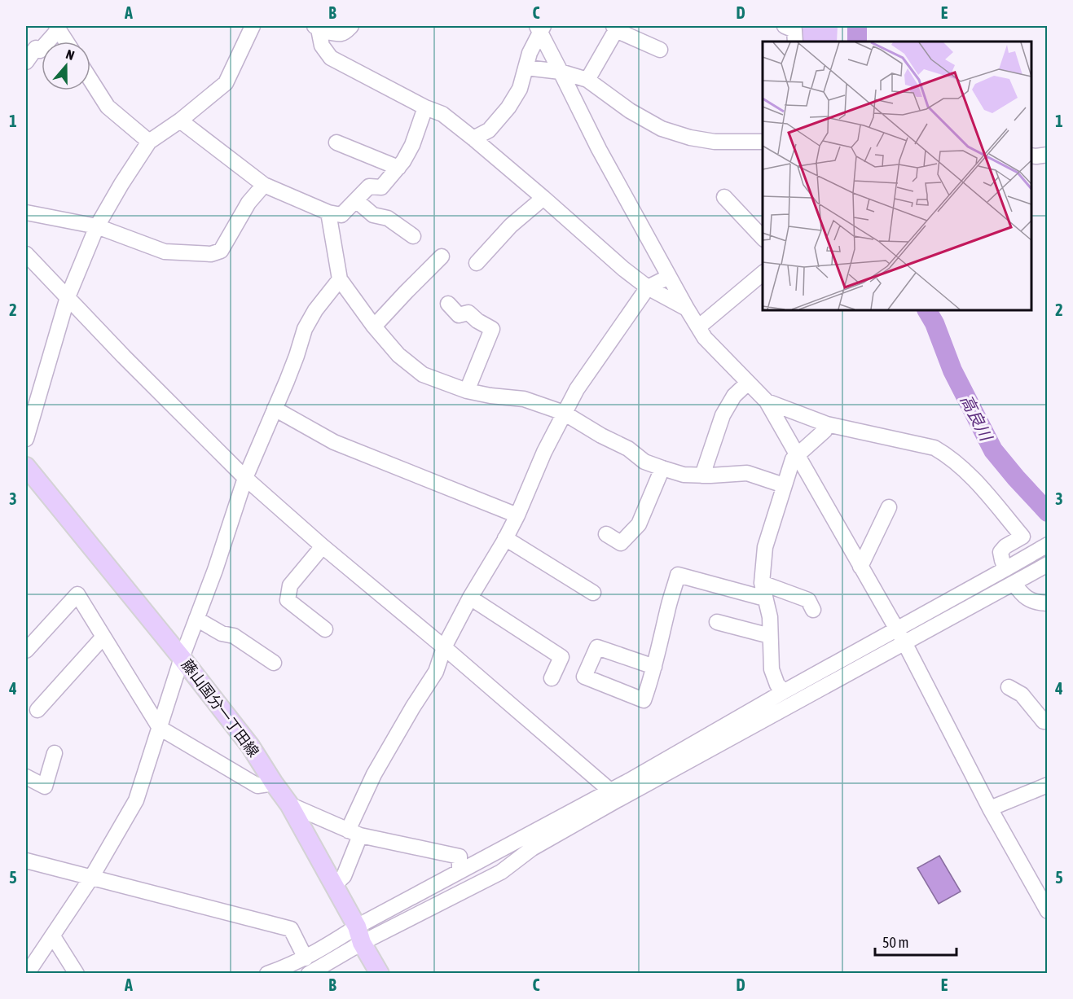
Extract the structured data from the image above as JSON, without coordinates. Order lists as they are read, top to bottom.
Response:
{
  "streets": {
    "main road": ["藤山国分一丁田線"]
  },
  "water": ["高良川"],
  "scale_bar": "50 m",
  "north": "top",
  "grid": {
    "columns": [
      "A",
      "B",
      "C",
      "D",
      "E"
    ],
    "rows": [
      "1",
      "2",
      "3",
      "4",
      "5"
    ]
  }
}
